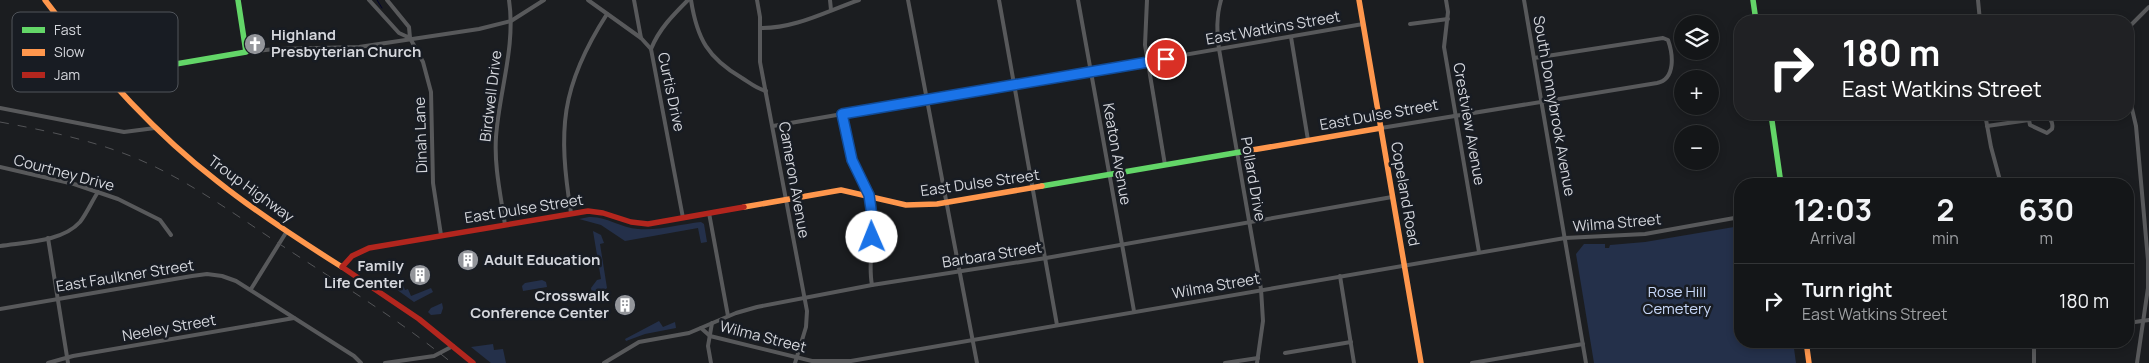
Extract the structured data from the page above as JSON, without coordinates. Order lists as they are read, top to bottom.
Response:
{
  "streets": {
    "street": [
      "East Watkins Street",
      "Curtis Drive",
      "Birdwell Drive",
      "South Donnybrook Avenue",
      "East Dulse Street",
      "Crestview Avenue",
      "Dinah Lane",
      "Keaton Avenue",
      "Courtney Drive",
      "Pollard Drive",
      "Cameron Avenue",
      "Troup Highway",
      "Copeland Road",
      "Wilma Street",
      "Barbara Street",
      "East Faulkner Street",
      "Neeley Street"
    ]
  },
  "crossings": [
    ["East Watkins Street", "Keaton Avenue"],
    ["East Watkins Street", "Pollard Drive"],
    ["East Watkins Street", "Cameron Avenue"],
    ["East Watkins Street", "Copeland Road"],
    ["Curtis Drive", "East Dulse Street"],
    ["Birdwell Drive", "East Dulse Street"],
    ["South Donnybrook Avenue", "East Dulse Street"],
    ["South Donnybrook Avenue", "Wilma Street"],
    ["East Dulse Street", "Crestview Avenue"],
    ["East Dulse Street", "Dinah Lane"],
    ["East Dulse Street", "Keaton Avenue"],
    ["East Dulse Street", "Pollard Drive"],
    ["East Dulse Street", "Cameron Avenue"],
    ["East Dulse Street", "Troup Highway"],
    ["East Dulse Street", "Copeland Road"],
    ["Crestview Avenue", "Wilma Street"],
    ["Keaton Avenue", "Wilma Street"],
    ["Keaton Avenue", "Barbara Street"],
    ["Pollard Drive", "Wilma Street"],
    ["Pollard Drive", "Barbara Street"],
    ["Cameron Avenue", "Wilma Street"],
    ["Cameron Avenue", "Barbara Street"],
    ["Copeland Road", "Wilma Street"],
    ["Copeland Road", "Barbara Street"],
    ["Wilma Street", "Barbara Street"],
    ["East Faulkner Street", "Neeley Street"]
  ],
  "parks": ["Rose Hill Cemetery"],
  "places": {
    "church": ["Highland Presbyterian Church"],
    "building": ["Adult Education", "Family Life Center", "Crosswalk Conference Center"]
  },
  "legend": ["Fast", "Slow", "Jam"],
  "page": {
    "map_buttons": ["+", "−"],
    "turn": ["180 m", "East Watkins Street"],
    "eta": [
      "12:03",
      "Arrival",
      "2",
      "min",
      "630",
      "m"
    ],
    "list": [
      {
        "name": "Turn right",
        "note": "East Watkins Street",
        "value": "180 m"
      }
    ]
  }
}
